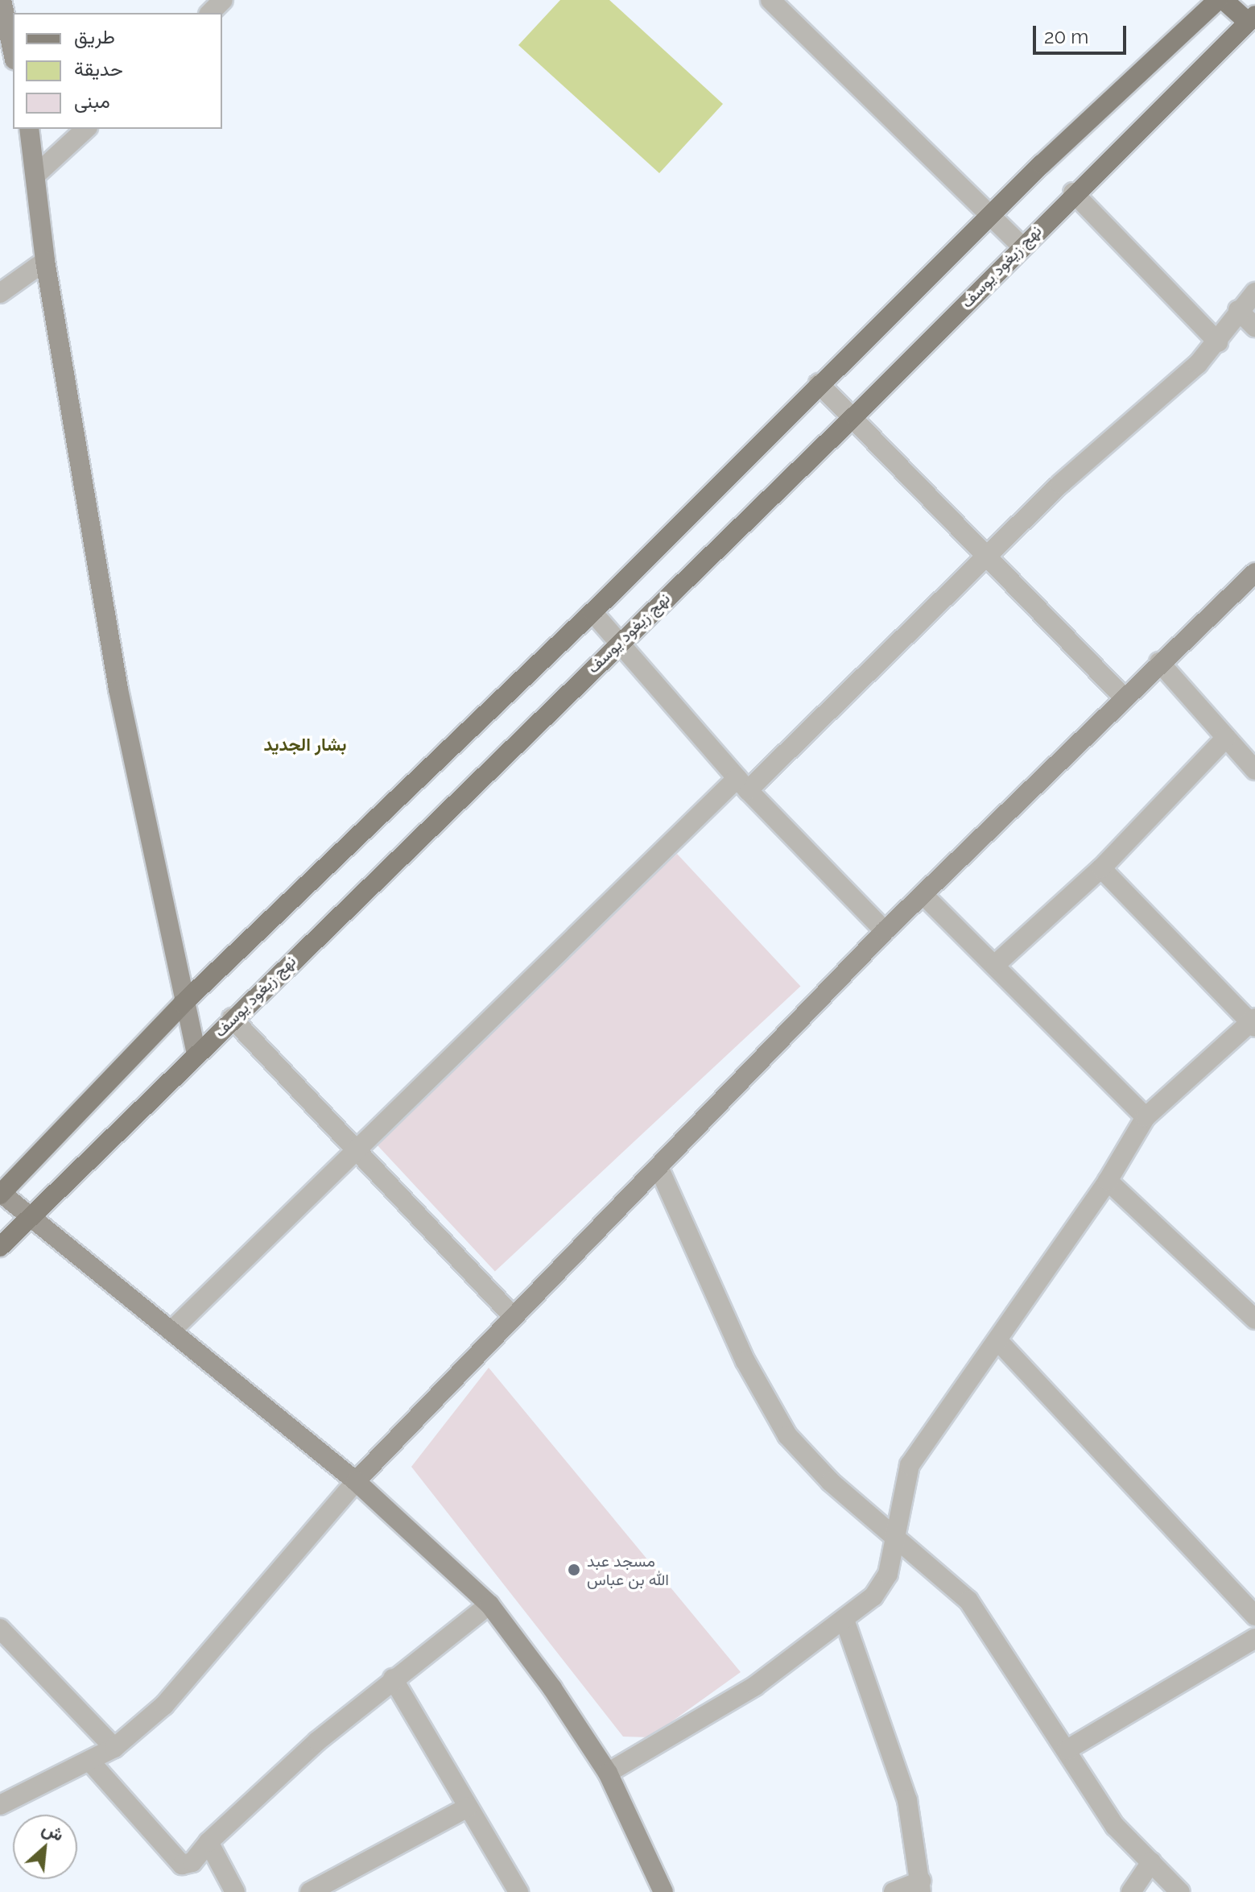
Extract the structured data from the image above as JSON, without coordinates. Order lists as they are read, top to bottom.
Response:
{
  "streets": {
    "main road": ["نهج زيغود يوسف"]
  },
  "districts": ["بشار الجديد"],
  "places": ["مسجد عبد الله بن عباس"],
  "legend": ["طريق", "حديقة", "مبنى"],
  "scale_bar": "20 m",
  "north": "top right"
}
